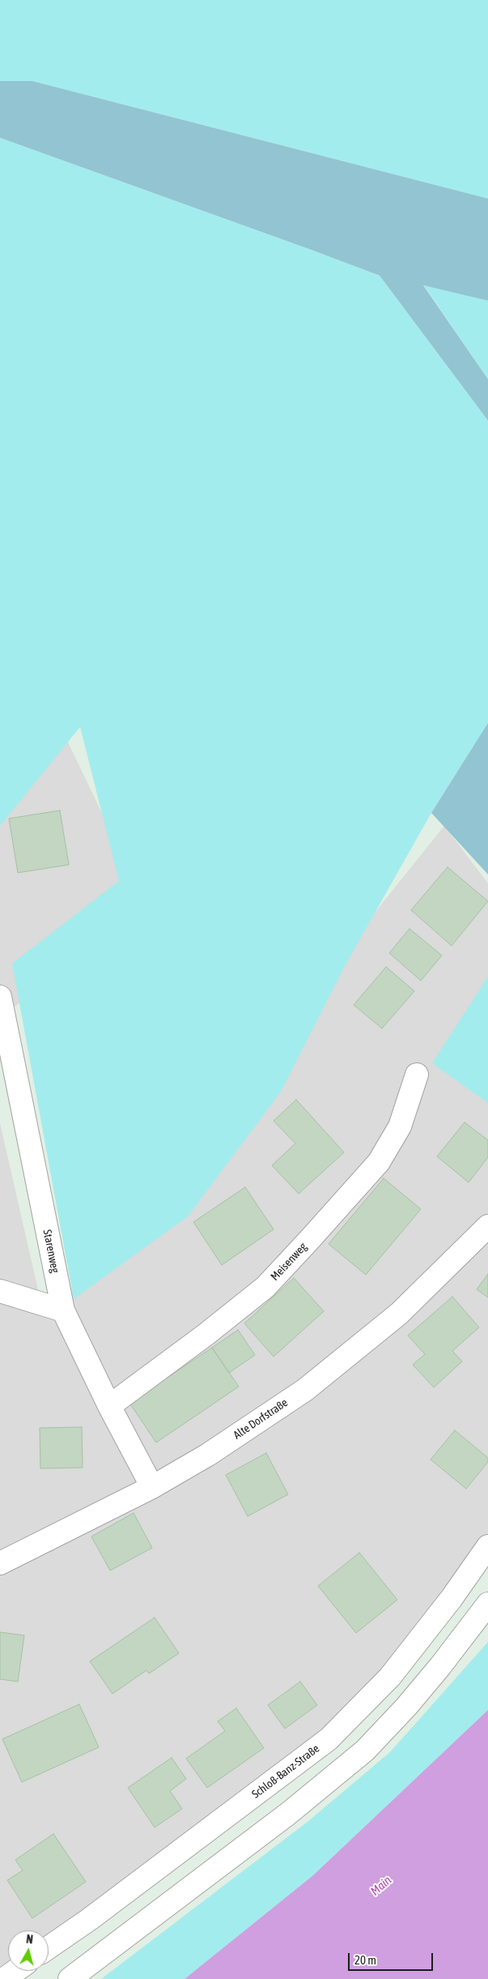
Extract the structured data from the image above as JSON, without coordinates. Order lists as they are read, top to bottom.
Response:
{
  "streets": {
    "street": [
      "Starenweg",
      "Meisenweg",
      "Alte Dorfstraße",
      "Schloß-Banz-Straße"
    ]
  },
  "crossings": [
    ["Starenweg", "Meisenweg"],
    ["Starenweg", "Alte Dorfstraße"]
  ],
  "water": ["Main"],
  "scale_bar": "20 m",
  "north": "top"
}
